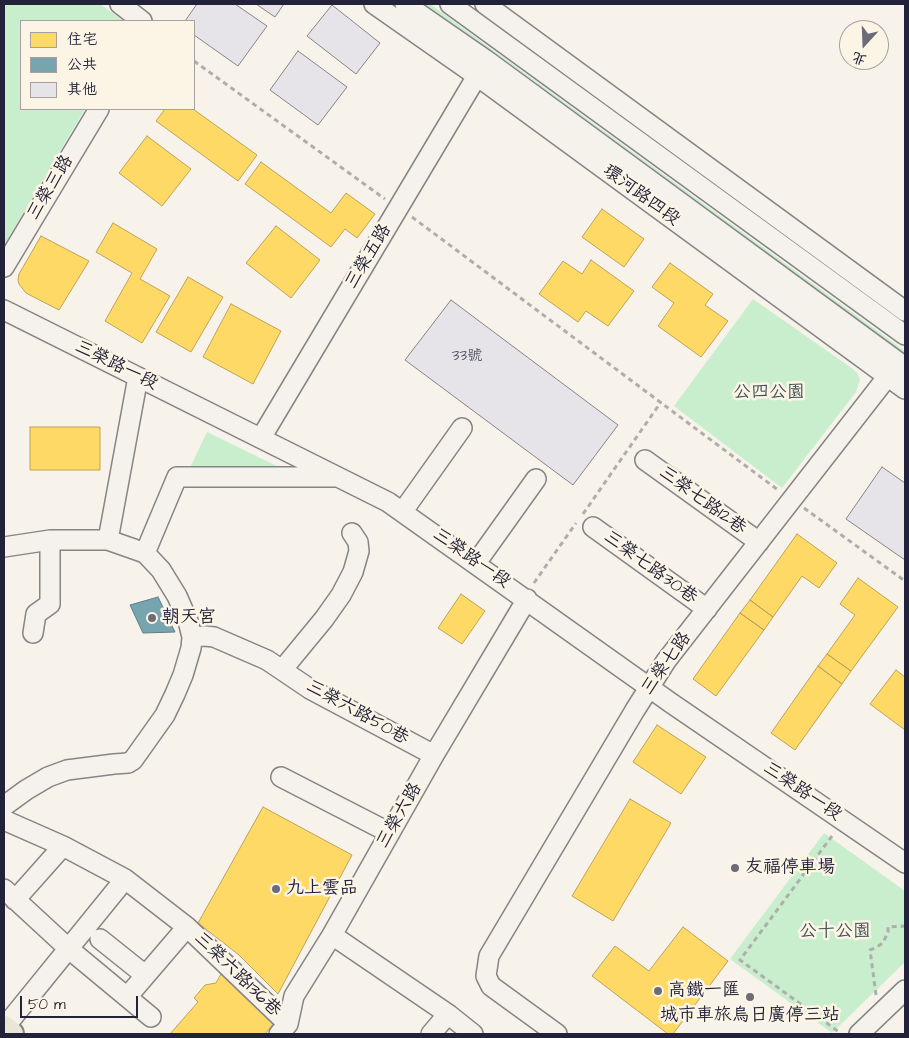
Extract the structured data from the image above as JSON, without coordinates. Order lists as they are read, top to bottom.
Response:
{
  "streets": {
    "street": [
      "三榮三路",
      "環河路四段",
      "三榮五路",
      "三榮路一段",
      "三榮七路12巷",
      "三榮七路30巷",
      "三榮七路",
      "三榮六路50巷",
      "三榮六路",
      "三榮六路136巷"
    ]
  },
  "crossings": [
    ["環河路四段", "三榮五路"],
    ["環河路四段", "三榮七路"],
    ["三榮五路", "三榮路一段"],
    ["三榮路一段", "三榮七路"],
    ["三榮路一段", "三榮六路"],
    ["三榮七路12巷", "三榮七路"],
    ["三榮七路30巷", "三榮七路"],
    ["三榮六路50巷", "三榮六路"],
    ["三榮六路", "三榮六路136巷"]
  ],
  "parks": ["公四公園", "公十公園"],
  "places": [
    "朝天宮",
    "友福停車場",
    "九上雲品",
    "高鐵一匯",
    "城市車旅烏日廣停三站"
  ],
  "house_numbers": ["33號"],
  "legend": ["住宅", "公共", "其他"],
  "scale_bar": "50 m",
  "north": "bottom"
}
